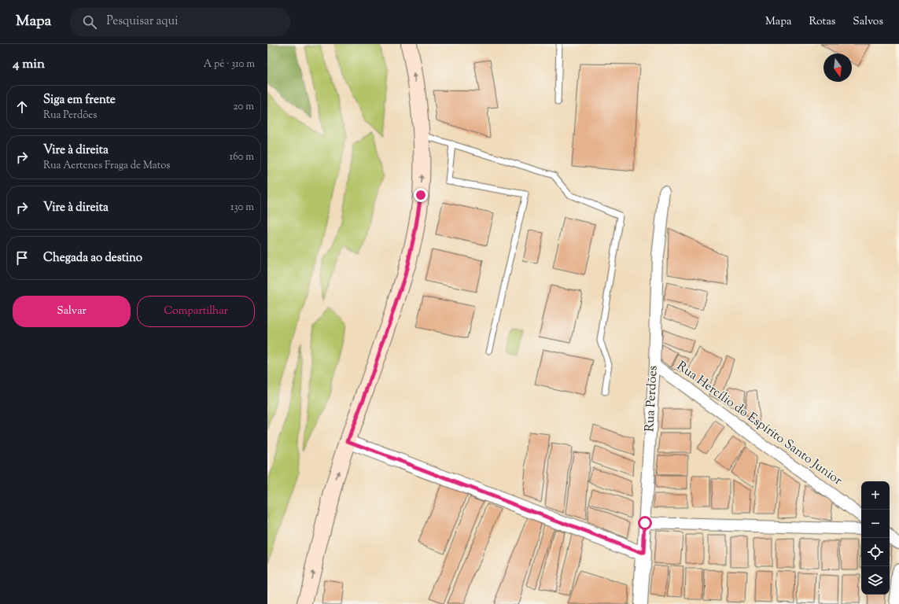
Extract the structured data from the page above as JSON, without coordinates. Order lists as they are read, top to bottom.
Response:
{
  "streets": {
    "street": ["Rua Perdões", "Rua Hercílio do Espírito Santo Junior"]
  },
  "crossings": [
    ["Rua Perdões", "Rua Hercílio do Espírito Santo Junior"]
  ],
  "north": "bottom",
  "page": {
    "header": "Mapa",
    "search": "Pesquisar aqui",
    "nav": ["Mapa", "Rotas", "Salvos"],
    "heading": ["4 min", "A pé · 310 m"],
    "list": [
      ["Siga em frente", "Rua Perdões", "20 m"],
      ["Vire à direita", "Rua Aertenes Fraga de Matos", "160 m"],
      ["Vire à direita", "130 m"],
      "Chegada ao destino"
    ],
    "buttons": ["Salvar", "Compartilhar"],
    "map_buttons": ["+", "−"]
  }
}
